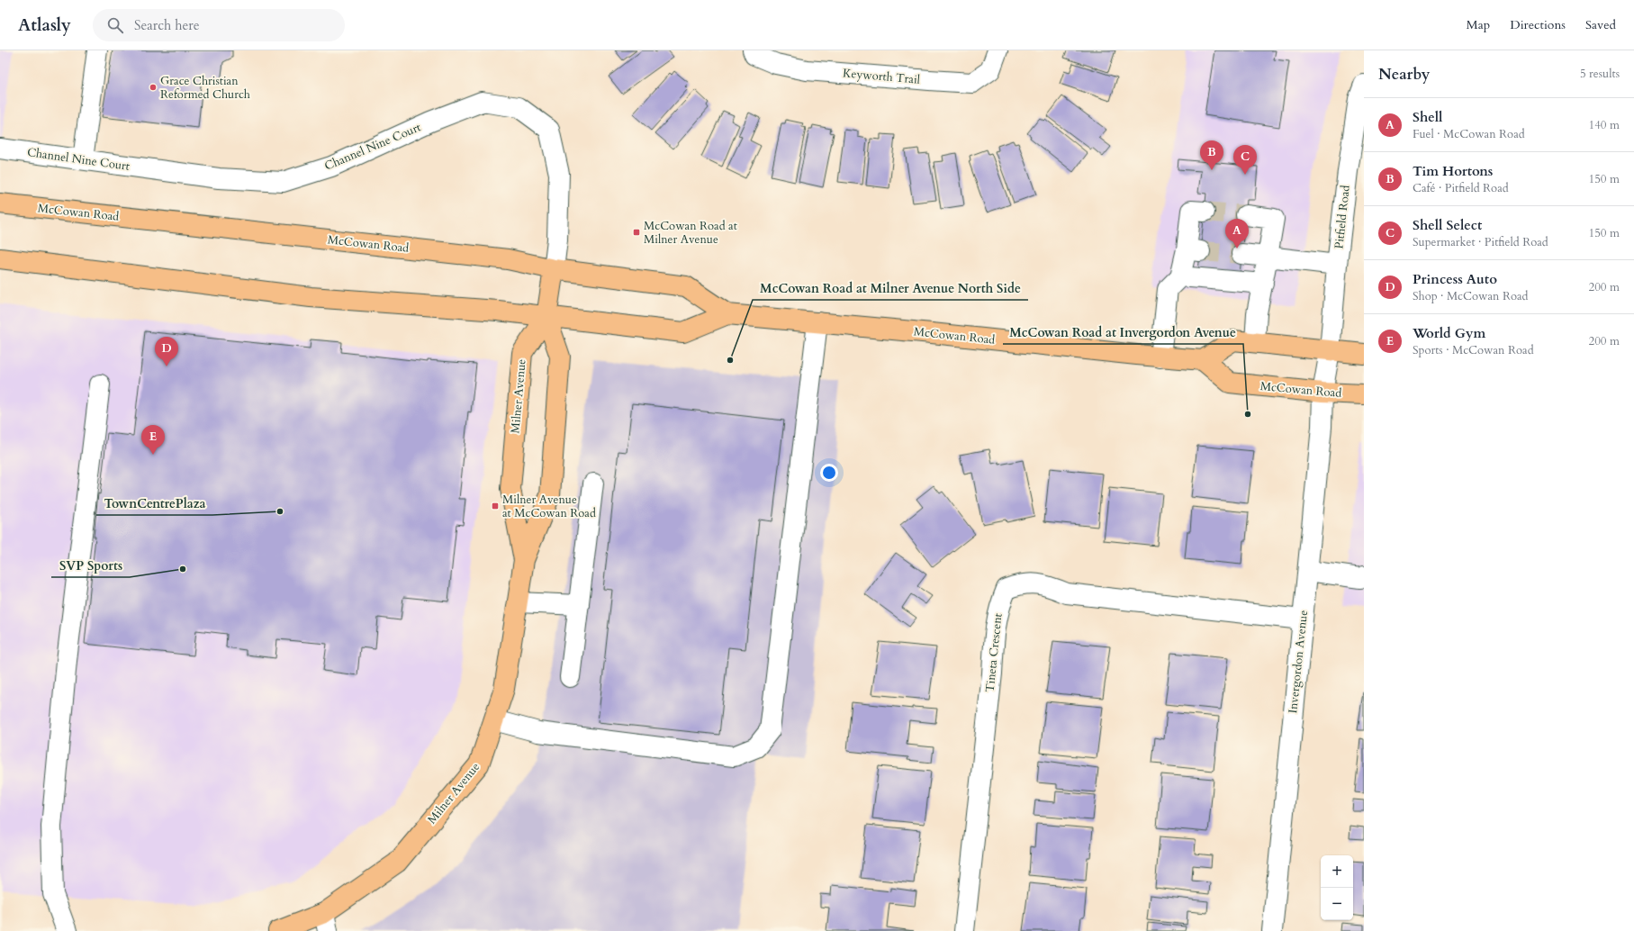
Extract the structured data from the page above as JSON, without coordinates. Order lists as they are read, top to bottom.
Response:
{
  "streets": {
    "main road": ["Channel Nine Court", "McCowan Road", "Milner Avenue"],
    "street": [
      "Keyworth Trail",
      "Pitfield Road",
      "Tineta Crescent",
      "Invergordon Avenue"
    ]
  },
  "crossings": [
    ["Channel Nine Court", "McCowan Road"],
    ["Channel Nine Court", "Milner Avenue"],
    ["McCowan Road", "Pitfield Road"],
    ["McCowan Road", "Milner Avenue"],
    ["McCowan Road", "Invergordon Avenue"],
    ["Pitfield Road", "Invergordon Avenue"],
    ["Tineta Crescent", "Invergordon Avenue"]
  ],
  "places": {
    "other": [
      "Grace Christian Reformed Church",
      "McCowan Road at Milner Avenue North Side",
      "McCowan Road at Invergordon Avenue",
      "TownCentrePlaza",
      "SVP Sports"
    ],
    "transit": ["McCowan Road at Milner Avenue", "Milner Avenue at McCowan Road"]
  },
  "page": {
    "header": "Atlasly",
    "search": "Search here",
    "nav": ["Map", "Directions", "Saved"],
    "heading": ["Nearby", "5 results"],
    "list": [
      {
        "mark": "A",
        "name": "Shell",
        "note": "Fuel · McCowan Road",
        "value": "140 m"
      },
      {
        "mark": "B",
        "name": "Tim Hortons",
        "note": "Café · Pitfield Road",
        "value": "150 m"
      },
      {
        "mark": "C",
        "name": "Shell Select",
        "note": "Supermarket · Pitfield Road",
        "value": "150 m"
      },
      {
        "mark": "D",
        "name": "Princess Auto",
        "note": "Shop · McCowan Road",
        "value": "200 m"
      },
      {
        "mark": "E",
        "name": "World Gym",
        "note": "Sports · McCowan Road",
        "value": "200 m"
      }
    ],
    "pins": [
      "B",
      "C",
      "A",
      "D",
      "E"
    ],
    "map_buttons": ["+", "−"]
  }
}
